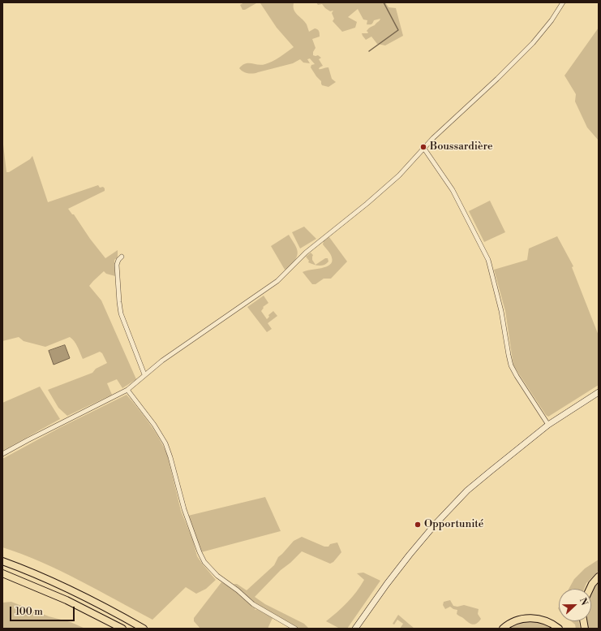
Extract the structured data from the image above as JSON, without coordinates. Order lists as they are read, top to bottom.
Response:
{
  "places": ["Boussardière", "Opportunité"],
  "scale_bar": "100 m",
  "north": "right"
}
